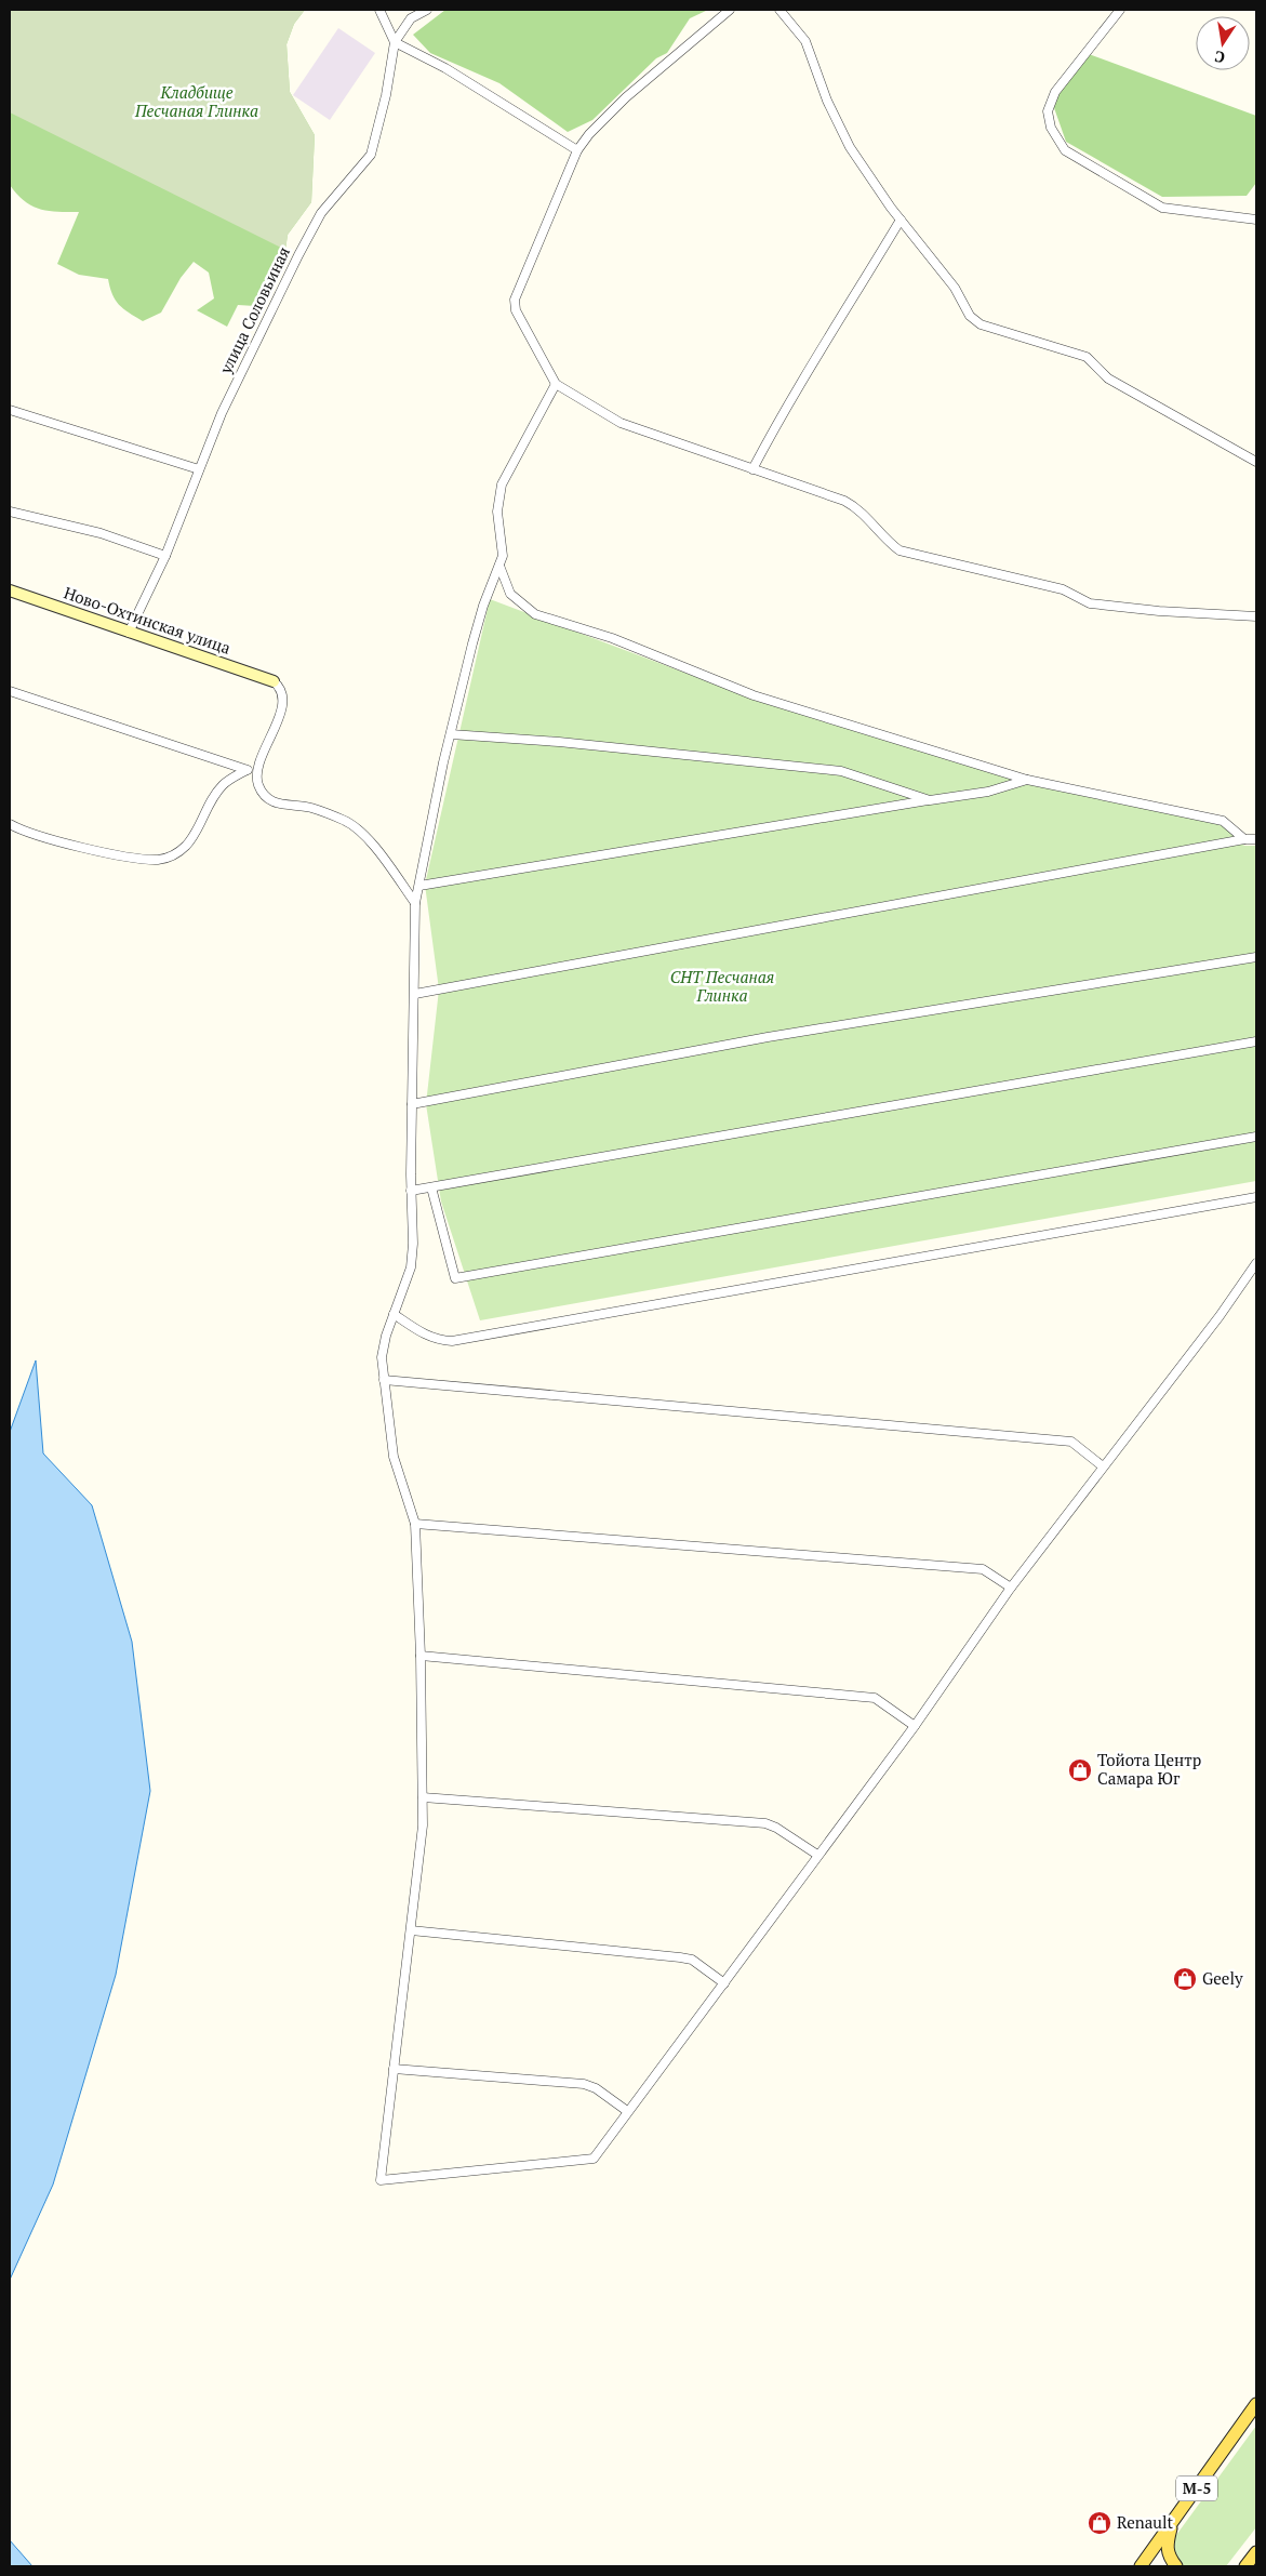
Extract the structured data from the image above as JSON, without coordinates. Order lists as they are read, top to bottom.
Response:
{
  "streets": {
    "main road": ["М-5"],
    "street": ["улица Соловьиная", "Ново-Охтинская улица"]
  },
  "crossings": [
    ["улица Соловьиная", "Ново-Охтинская улица"]
  ],
  "parks": ["Кладбище Песчаная Глинка", "СНТ Песчаная Глинка"],
  "places": {
    "shop": ["Тойота Центр Самара Юг", "Geely", "Renault"]
  },
  "north": "bottom"
}
